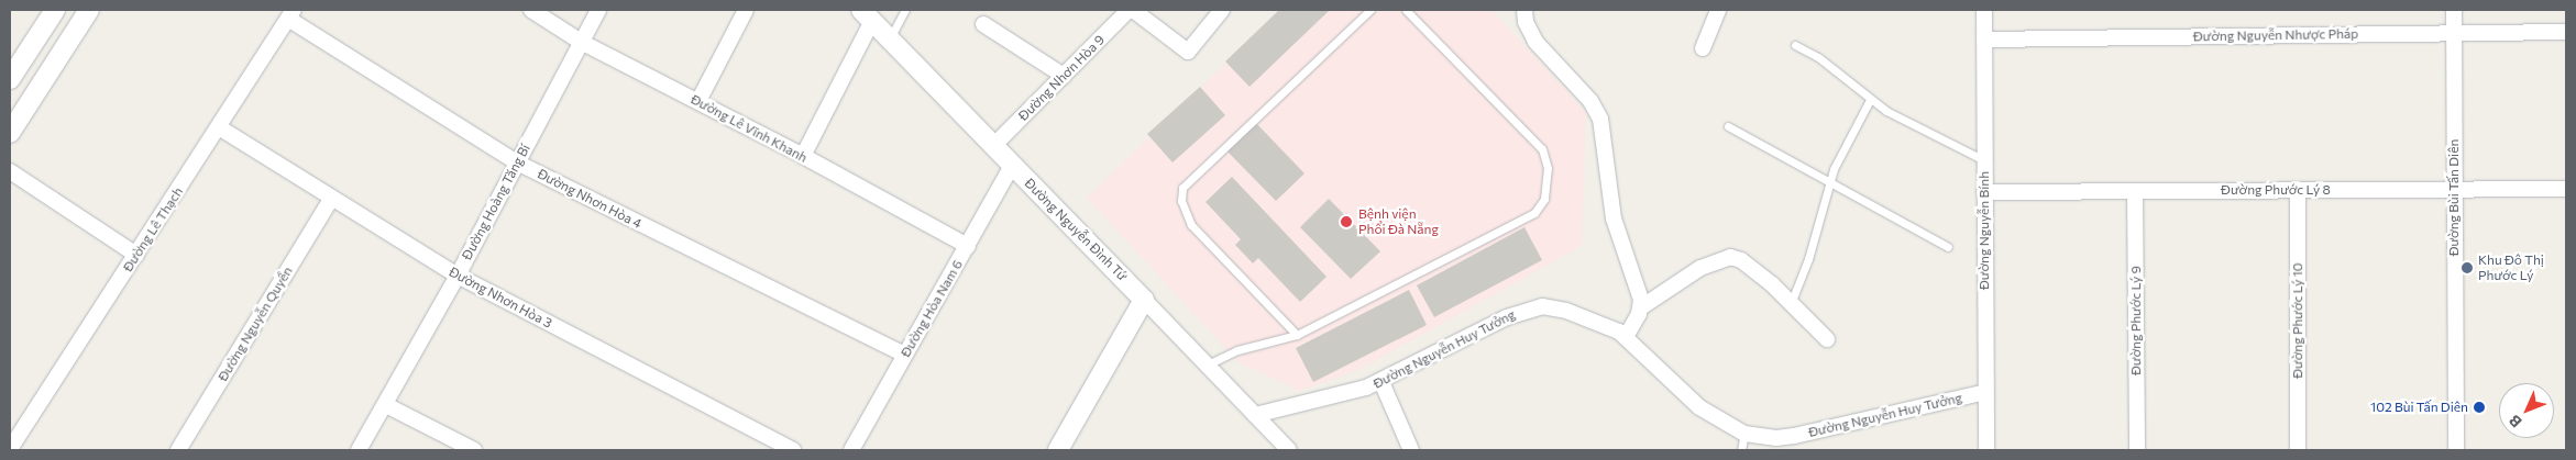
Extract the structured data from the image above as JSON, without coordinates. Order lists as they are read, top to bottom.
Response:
{
  "streets": {
    "street": [
      "Đường Nguyễn Nhược Pháp",
      "Đường Nhơn Hòa 9",
      "Đường Lê Vĩnh Khanh",
      "Đường Phước Lý 8",
      "Đường Bùi Tấn Diên",
      "Đường Nhơn Hòa 4",
      "Đường Hoàng Tăng Bí",
      "Đường Lê Thạch",
      "Đường Nguyễn Đình Tứ",
      "Đường Nguyễn Bính",
      "Đường Nhơn Hòa 3",
      "Đường Hòa Nam 6",
      "Đường Phước Lý 9",
      "Đường Phước Lý 10",
      "Đường Nguyễn Quyền",
      "Đường Nguyễn Huy Tưởng"
    ]
  },
  "crossings": [
    ["Đường Nguyễn Nhược Pháp", "Đường Bùi Tấn Diên"],
    ["Đường Nguyễn Nhược Pháp", "Đường Nguyễn Bính"],
    ["Đường Nhơn Hòa 9", "Đường Nguyễn Đình Tứ"],
    ["Đường Lê Vĩnh Khanh", "Đường Hoàng Tăng Bí"],
    ["Đường Lê Vĩnh Khanh", "Đường Hòa Nam 6"],
    ["Đường Phước Lý 8", "Đường Bùi Tấn Diên"],
    ["Đường Phước Lý 8", "Đường Nguyễn Bính"],
    ["Đường Phước Lý 8", "Đường Phước Lý 9"],
    ["Đường Phước Lý 8", "Đường Phước Lý 10"],
    ["Đường Nhơn Hòa 4", "Đường Hoàng Tăng Bí"],
    ["Đường Nhơn Hòa 4", "Đường Lê Thạch"],
    ["Đường Nhơn Hòa 4", "Đường Hòa Nam 6"],
    ["Đường Hoàng Tăng Bí", "Đường Nhơn Hòa 3"],
    ["Đường Lê Thạch", "Đường Nhơn Hòa 3"],
    ["Đường Nguyễn Đình Tứ", "Đường Hòa Nam 6"],
    ["Đường Nguyễn Đình Tứ", "Đường Nguyễn Huy Tưởng"],
    ["Đường Nguyễn Bính", "Đường Nguyễn Huy Tưởng"],
    ["Đường Nhơn Hòa 3", "Đường Nguyễn Quyền"]
  ],
  "places": ["Bệnh viện Phổi Đà Nẵng", "Khu Đô Thị Phước Lý", "102 Bùi Tấn Diên"],
  "north": "bottom left"
}
